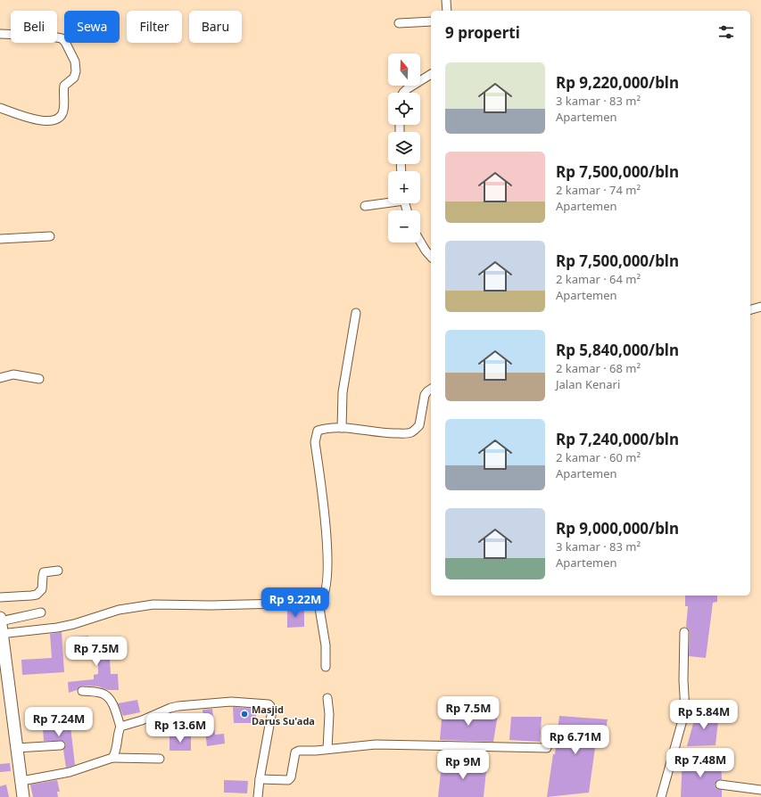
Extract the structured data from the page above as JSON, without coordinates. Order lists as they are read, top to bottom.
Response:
{
  "places": ["Masjid Darus Su'ada"],
  "north": "top",
  "page": {
    "chip": [
      "Beli",
      "Sewa",
      "Filter",
      "Baru"
    ],
    "heading": "9 properti",
    "map_buttons": ["+", "−"],
    "list": [
      {
        "name": "Rp 9,220,000/bln",
        "note": "3 kamar · 83 m² · Apartemen"
      },
      {
        "name": "Rp 7,500,000/bln",
        "note": "2 kamar · 74 m² · Apartemen"
      },
      {
        "name": "Rp 7,500,000/bln",
        "note": "2 kamar · 64 m² · Apartemen"
      },
      {
        "name": "Rp 5,840,000/bln",
        "note": "2 kamar · 68 m² · Jalan Kenari"
      },
      {
        "name": "Rp 7,240,000/bln",
        "note": "2 kamar · 60 m² · Apartemen"
      },
      {
        "name": "Rp 9,000,000/bln",
        "note": "3 kamar · 83 m² · Apartemen"
      }
    ],
    "price": [
      "Rp 9.22M",
      "Rp 7.5M",
      "Rp 7.5M",
      "Rp 5.84M",
      "Rp 7.24M",
      "Rp 13.6M",
      "Rp 6.71M",
      "Rp 7.48M",
      "Rp 9M"
    ]
  }
}
